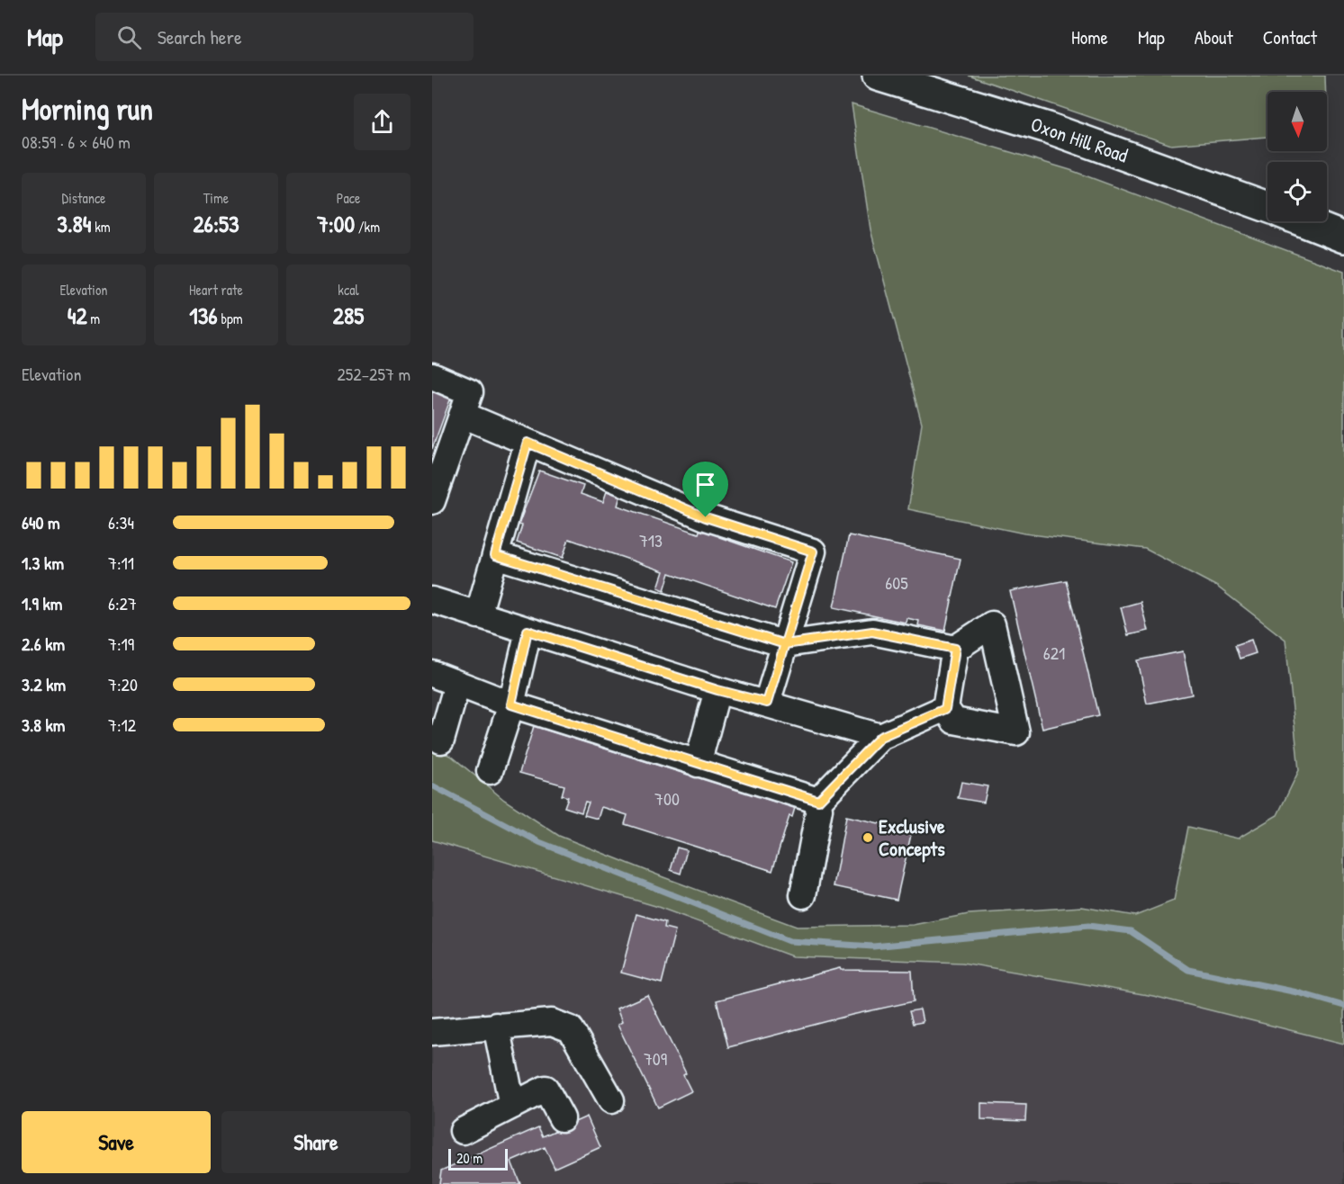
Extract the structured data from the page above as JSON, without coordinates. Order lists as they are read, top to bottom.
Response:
{
  "streets": {
    "main road": ["Oxon Hill Road"]
  },
  "places": ["Exclusive Concepts"],
  "house_numbers": [
    "713",
    "605",
    "621",
    "700",
    "709"
  ],
  "scale_bar": "20 m",
  "north": "bottom",
  "page": {
    "header": "Map",
    "search": "Search here",
    "nav": [
      "Home",
      "Map",
      "About",
      "Contact"
    ],
    "heading": ["Morning run", "08:59 · 6 × 640 m"],
    "stats": [
      ["Distance", "3.84 km"],
      ["Time", "26:53"],
      ["Pace", "7:00 /km"],
      ["Elevation", "42 m"],
      ["Heart rate", "136 bpm"],
      ["kcal", "285"]
    ],
    "chart": ["Elevation", "252–257 m"],
    "list": [
      {
        "name": "640 m",
        "note": "6:34"
      },
      {
        "name": "1.3 km",
        "note": "7:11"
      },
      {
        "name": "1.9 km",
        "note": "6:27"
      },
      {
        "name": "2.6 km",
        "note": "7:19"
      },
      {
        "name": "3.2 km",
        "note": "7:20"
      },
      {
        "name": "3.8 km",
        "note": "7:12"
      }
    ],
    "buttons": ["Save", "Share"],
    "scale": "20 m"
  }
}
